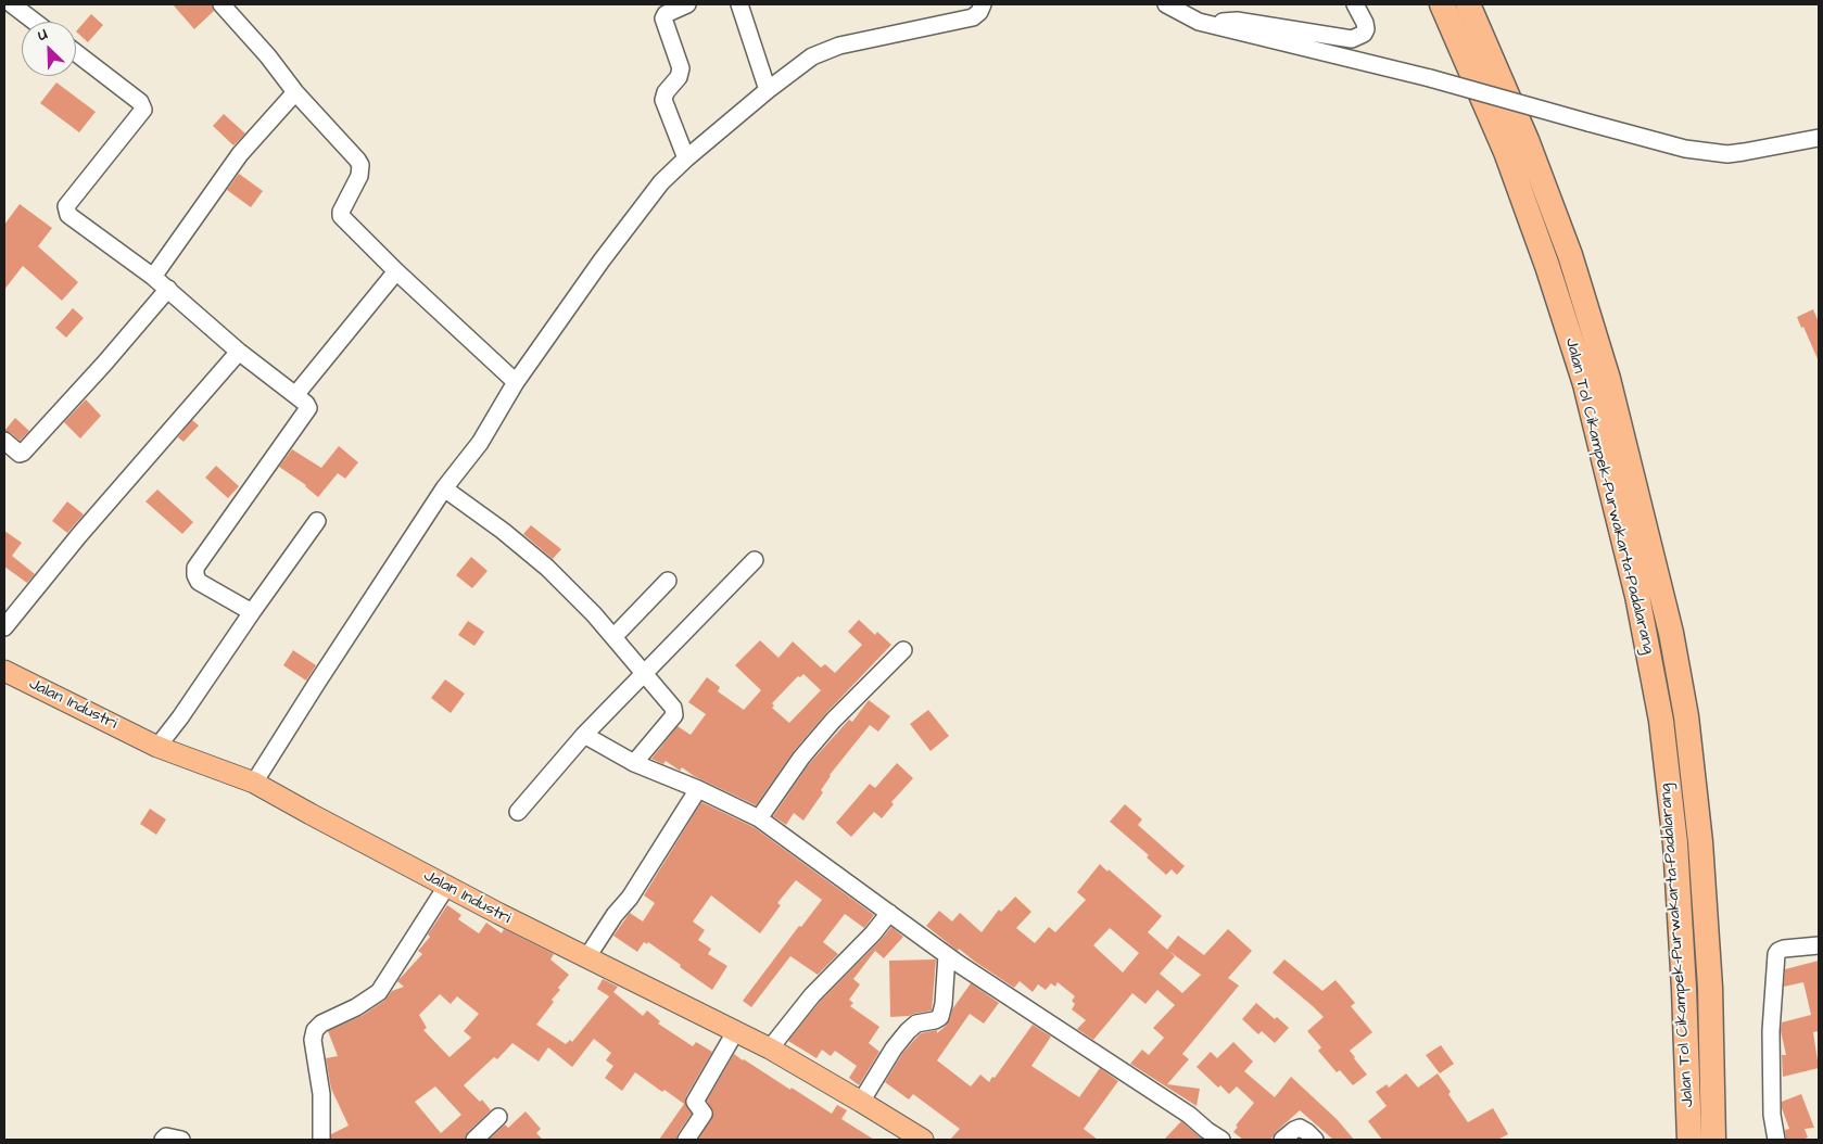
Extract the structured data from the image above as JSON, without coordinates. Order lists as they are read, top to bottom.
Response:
{
  "streets": {
    "highway": ["Jalan Tol Cikampek–Purwakarta–Padalarang"],
    "main road": ["Jalan Industri"]
  },
  "north": "top left"
}
